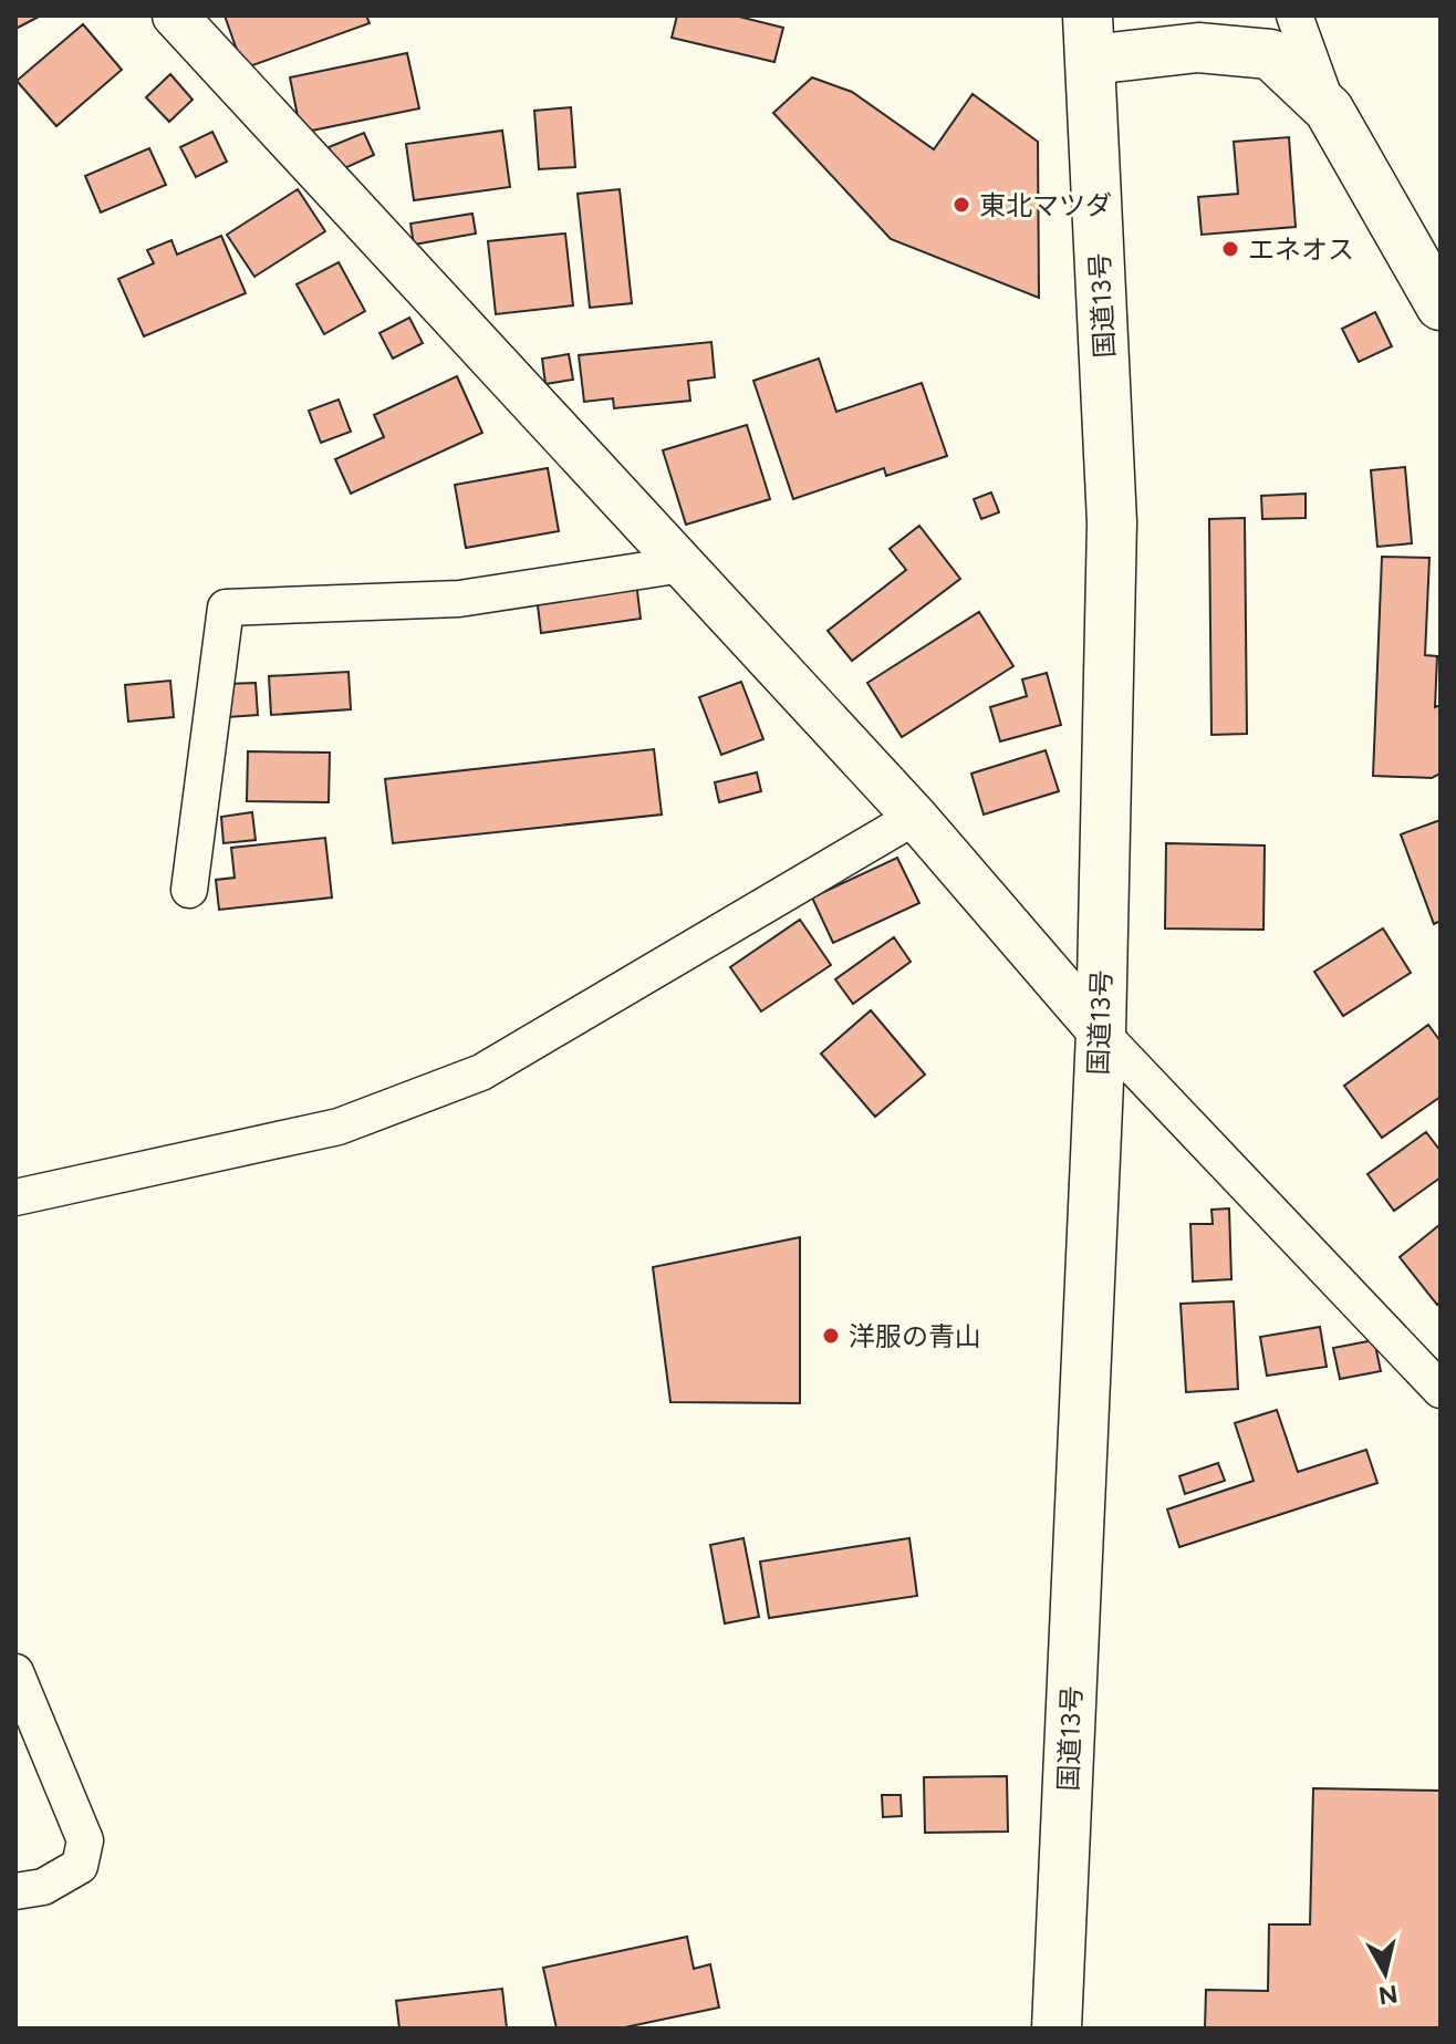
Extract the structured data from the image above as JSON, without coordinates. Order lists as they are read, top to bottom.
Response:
{
  "streets": {
    "main road": ["国道13号"]
  },
  "places": ["東北マツダ", "エネオス", "洋服の青山"],
  "north": "bottom"
}
